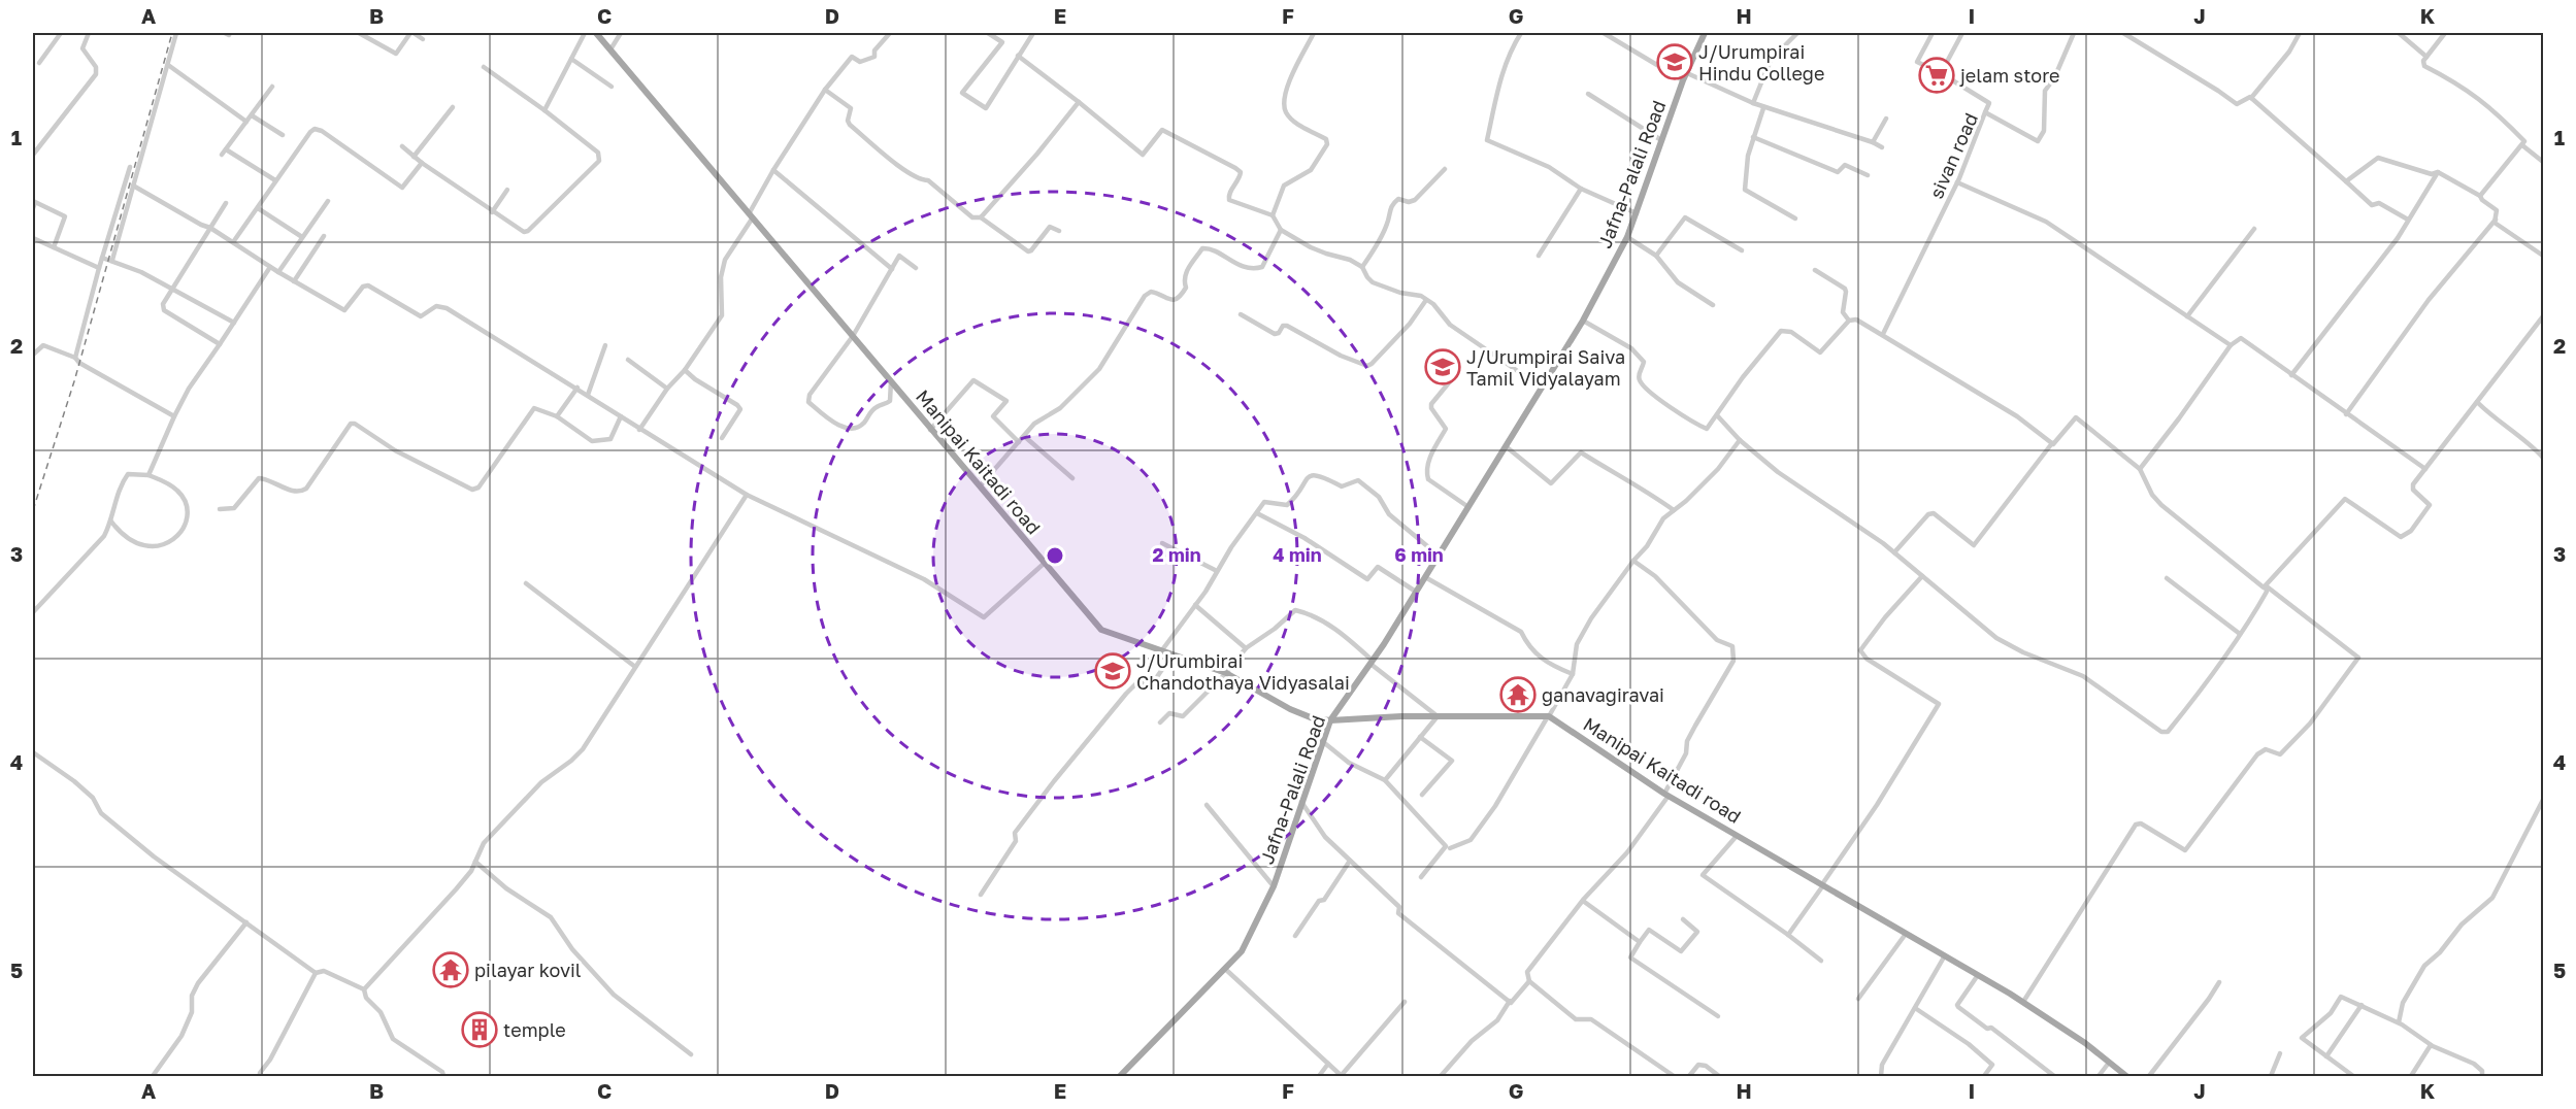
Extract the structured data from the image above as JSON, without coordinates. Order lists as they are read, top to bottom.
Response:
{
  "streets": {
    "main road": ["Jafna-Palali Road", "Manipai Kaitadi road"],
    "street": ["sivan road"]
  },
  "crossings": [
    ["Jafna-Palali Road", "Manipai Kaitadi road"]
  ],
  "places": {
    "school or university": ["J/Urumpirai Hindu College", "J/Urumpirai Saiva Tamil Vidyalayam", "J/Urumbirai Chandothaya Vidyasalai"],
    "supermarket": ["jelam store"],
    "temple": ["ganavagiravai", "pilayar kovil"],
    "building": ["temple"]
  },
  "grid": {
    "columns": [
      "A",
      "B",
      "C",
      "D",
      "E",
      "F",
      "G",
      "H",
      "I",
      "J",
      "K"
    ],
    "rows": [
      "1",
      "2",
      "3",
      "4",
      "5"
    ]
  },
  "rings": ["2 min", "4 min", "6 min"]
}
